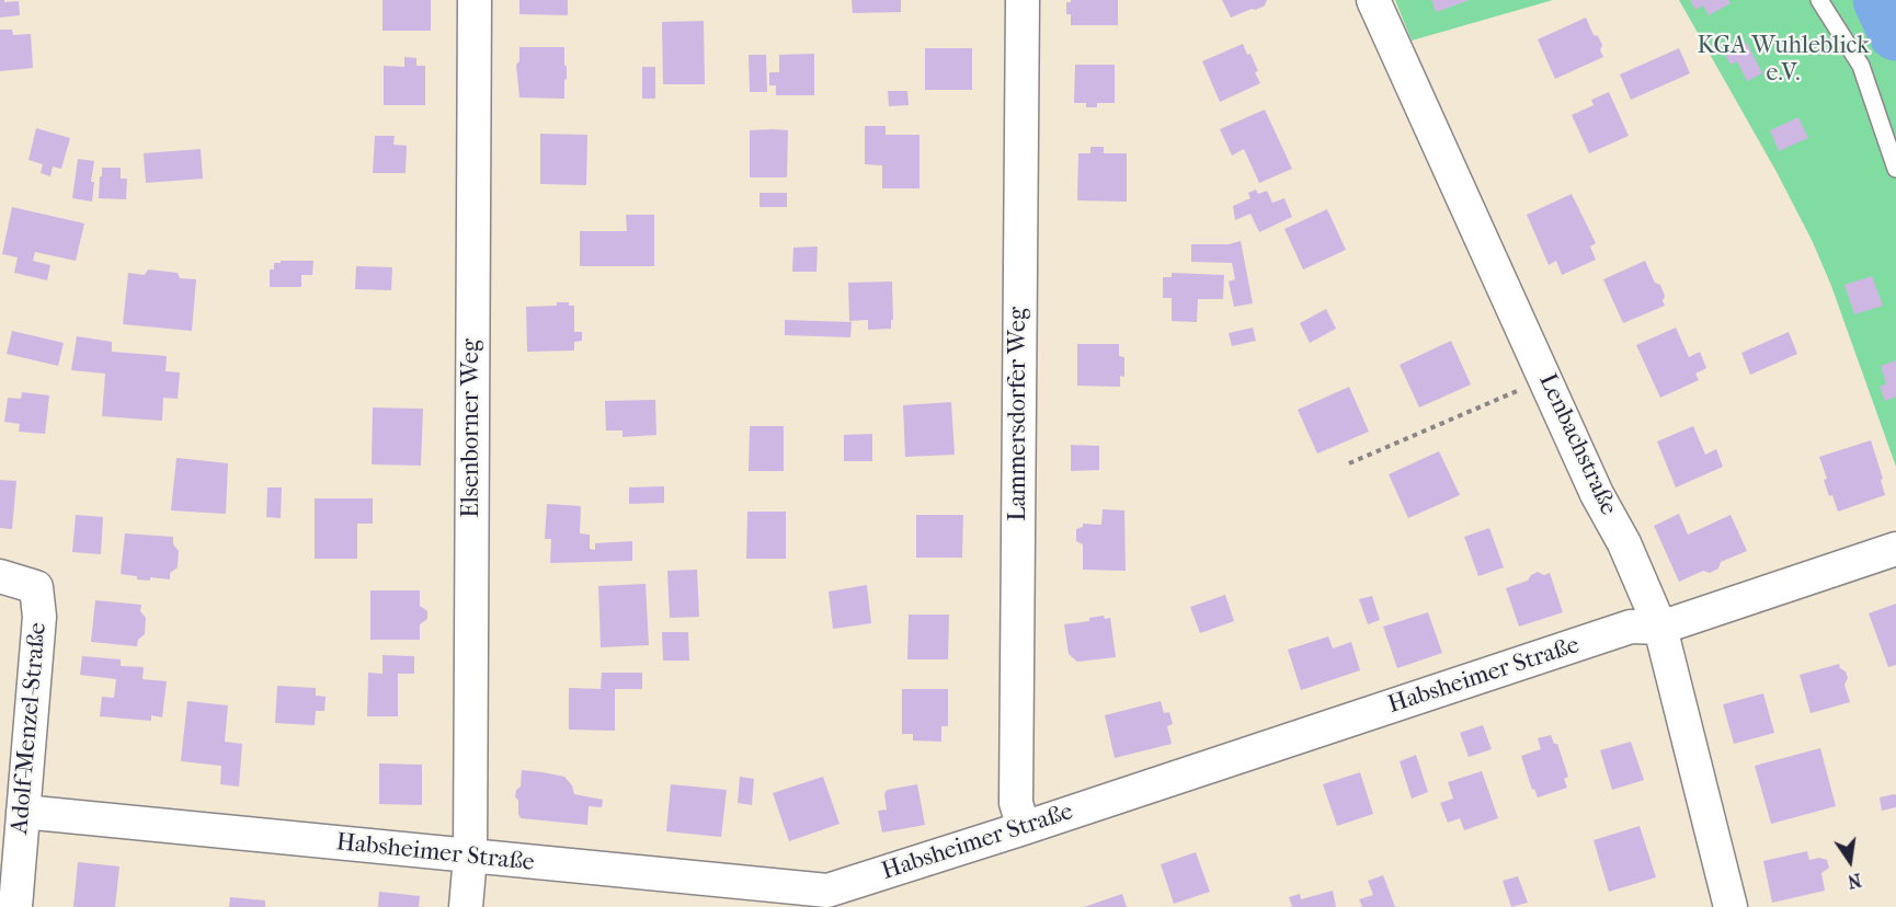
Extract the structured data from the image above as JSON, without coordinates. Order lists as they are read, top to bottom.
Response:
{
  "streets": {
    "street": [
      "Lammersdorfer Weg",
      "Elsenborner Weg",
      "Lenbachstraße",
      "Habsheimer Straße",
      "Adolf-Menzel-Straße"
    ]
  },
  "crossings": [
    ["Lammersdorfer Weg", "Habsheimer Straße"],
    ["Elsenborner Weg", "Habsheimer Straße"],
    ["Lenbachstraße", "Habsheimer Straße"],
    ["Habsheimer Straße", "Adolf-Menzel-Straße"]
  ],
  "parks": ["KGA Wuhleblick e.V."],
  "north": "bottom"
}
